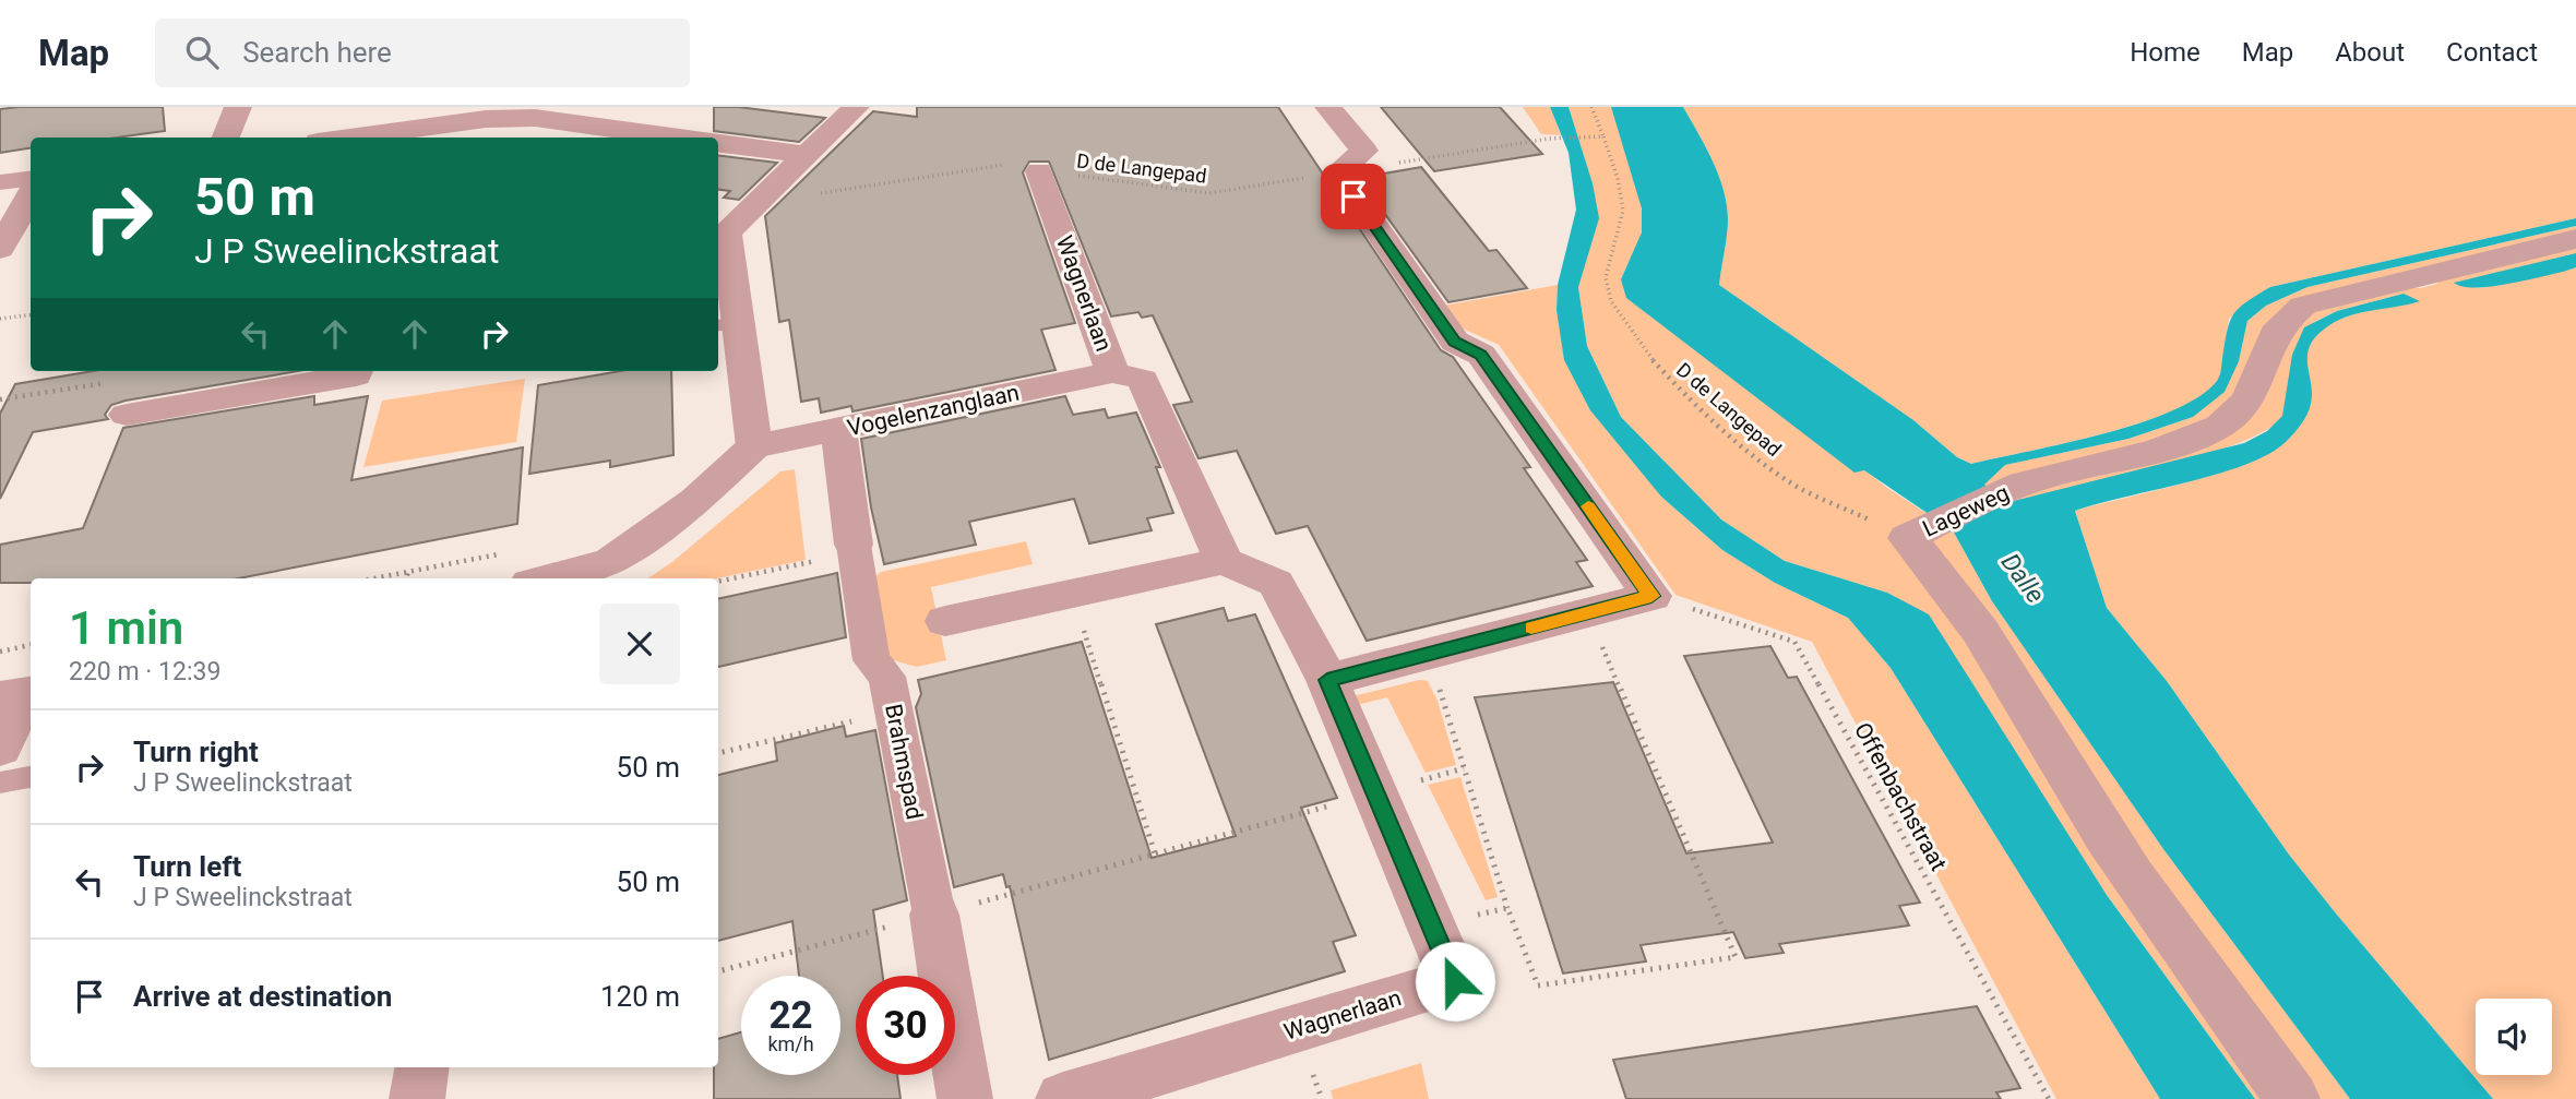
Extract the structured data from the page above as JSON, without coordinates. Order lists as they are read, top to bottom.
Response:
{
  "streets": {
    "street": [
      "Wagnerlaan",
      "Vogelenzanglaan",
      "Lageweg",
      "Brahmspad"
    ],
    "path": ["D de Langepad", "Offenbachstraat"]
  },
  "crossings": [
    ["D de Langepad", "Wagnerlaan"],
    ["D de Langepad", "Lageweg"],
    ["Wagnerlaan", "Vogelenzanglaan"],
    ["Vogelenzanglaan", "Brahmspad"]
  ],
  "water": ["Dalle"],
  "page": {
    "header": "Map",
    "search": "Search here",
    "nav": [
      "Home",
      "Map",
      "About",
      "Contact"
    ],
    "turn": ["50 m", "J P Sweelinckstraat"],
    "heading": ["1 min", "220 m · 12:39"],
    "list": [
      {
        "name": "Turn right",
        "note": "J P Sweelinckstraat",
        "value": "50 m"
      },
      {
        "name": "Turn left",
        "note": "J P Sweelinckstraat",
        "value": "50 m"
      },
      {
        "name": "Arrive at destination",
        "value": "120 m"
      }
    ],
    "speed": "22 km/h",
    "limit": "30"
  }
}
